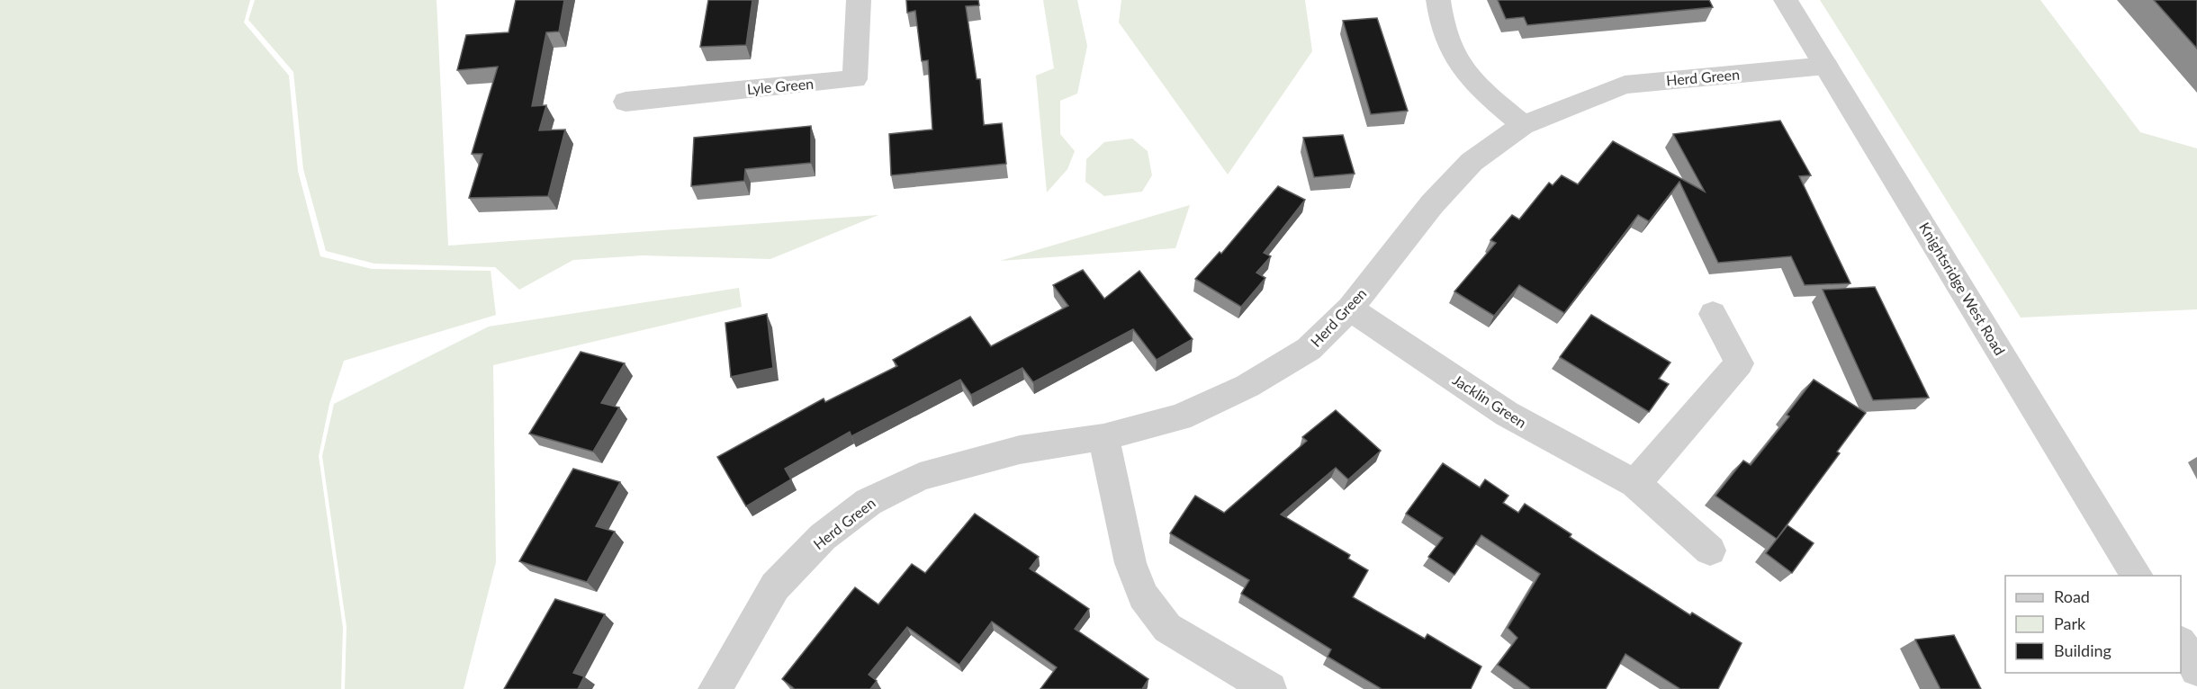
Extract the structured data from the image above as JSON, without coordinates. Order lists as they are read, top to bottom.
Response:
{
  "streets": {
    "street": [
      "Herd Green",
      "Lyle Green",
      "Knightsridge West Road",
      "Jacklin Green"
    ]
  },
  "crossings": [
    ["Herd Green", "Knightsridge West Road"],
    ["Herd Green", "Jacklin Green"]
  ],
  "legend": ["Road", "Park", "Building"]
}
